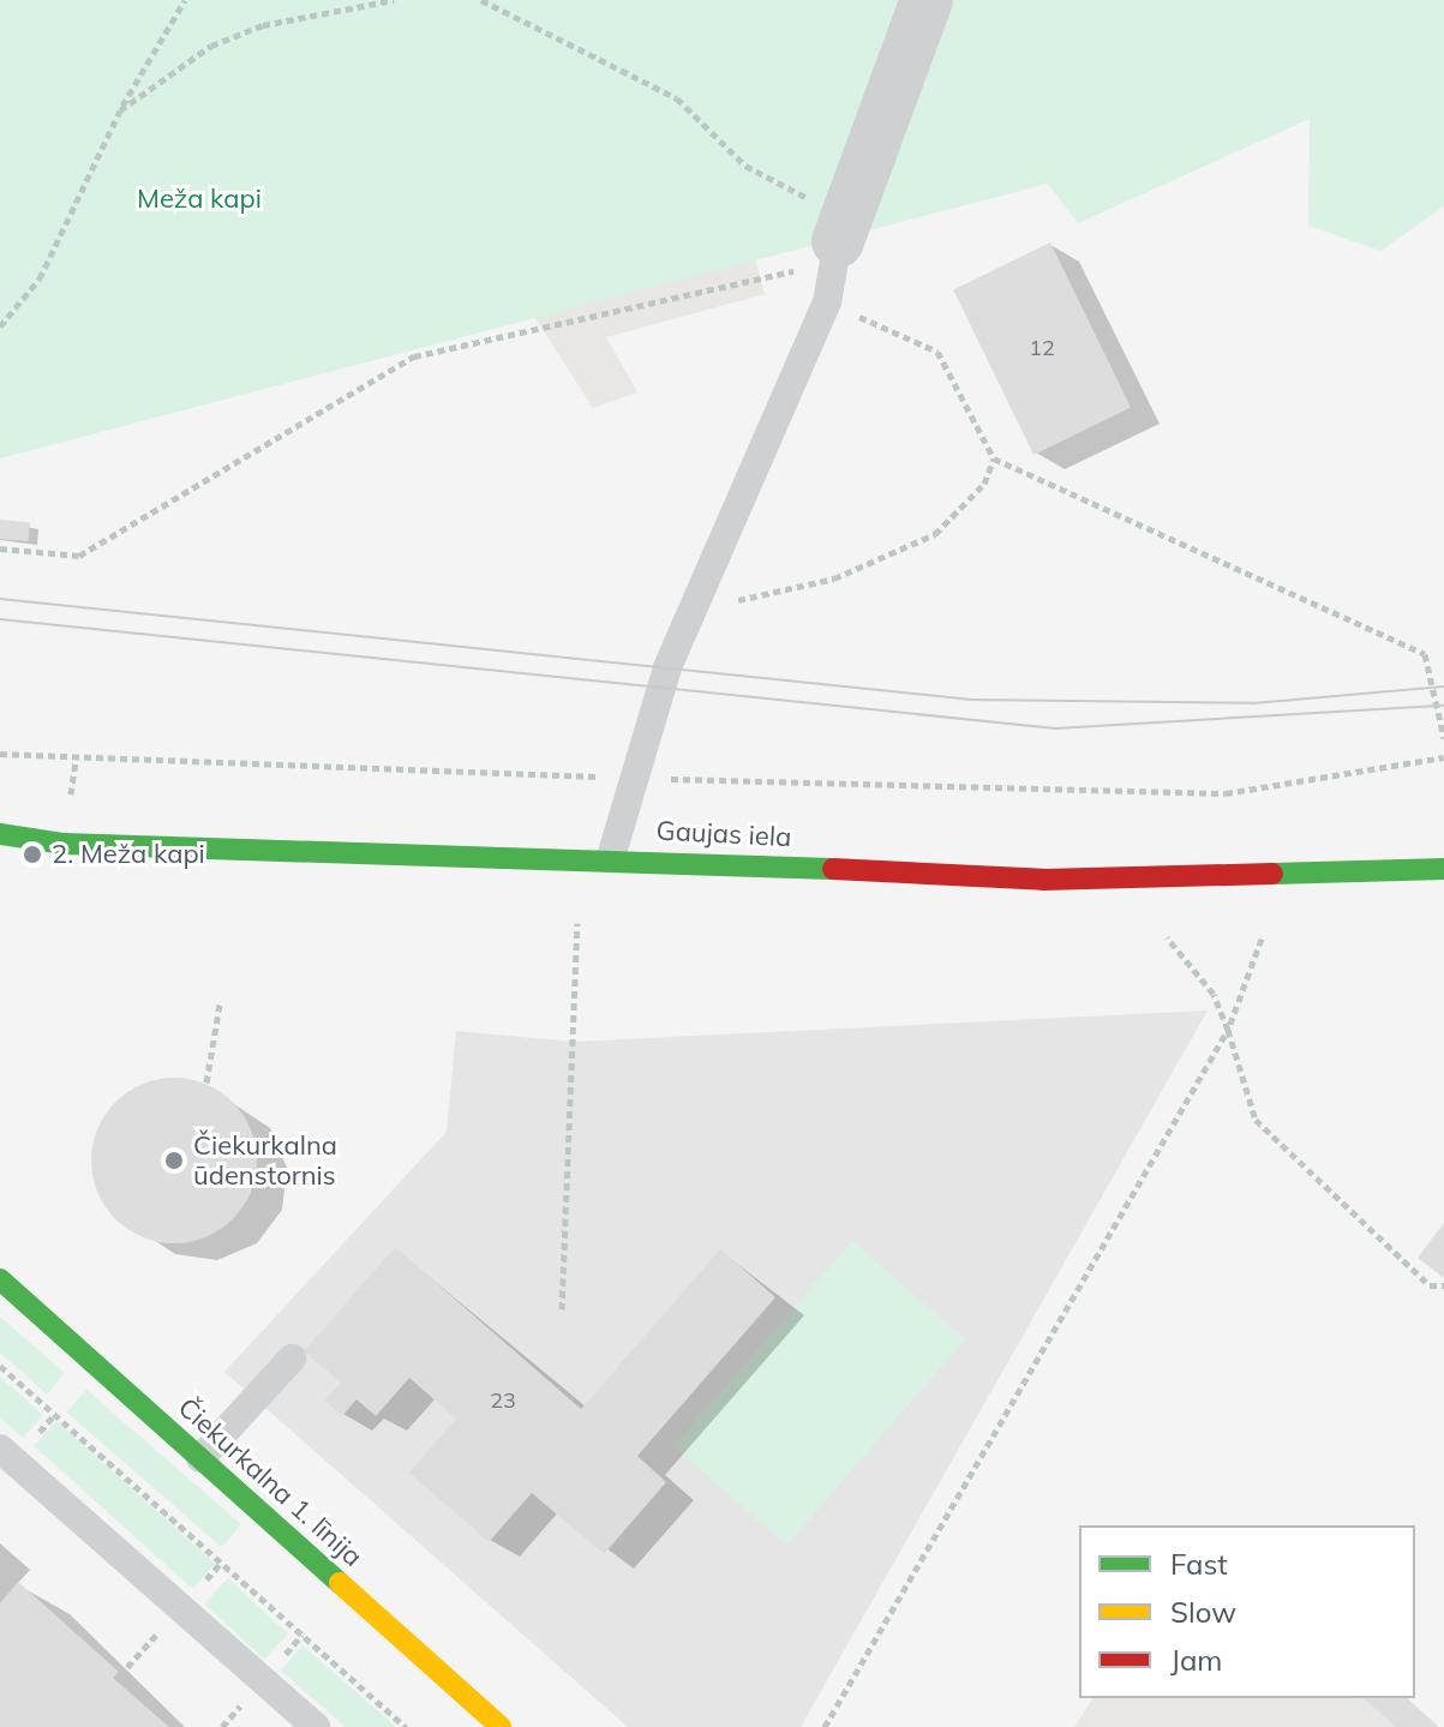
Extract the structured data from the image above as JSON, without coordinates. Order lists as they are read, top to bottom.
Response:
{
  "streets": {
    "street": ["Gaujas iela", "Čiekurkalna 1. līnija"]
  },
  "parks": ["Meža kapi"],
  "places": ["2. Meža kapi", "Čiekurkalna ūdenstornis"],
  "house_numbers": ["12", "23"],
  "legend": ["Fast", "Slow", "Jam"]
}
